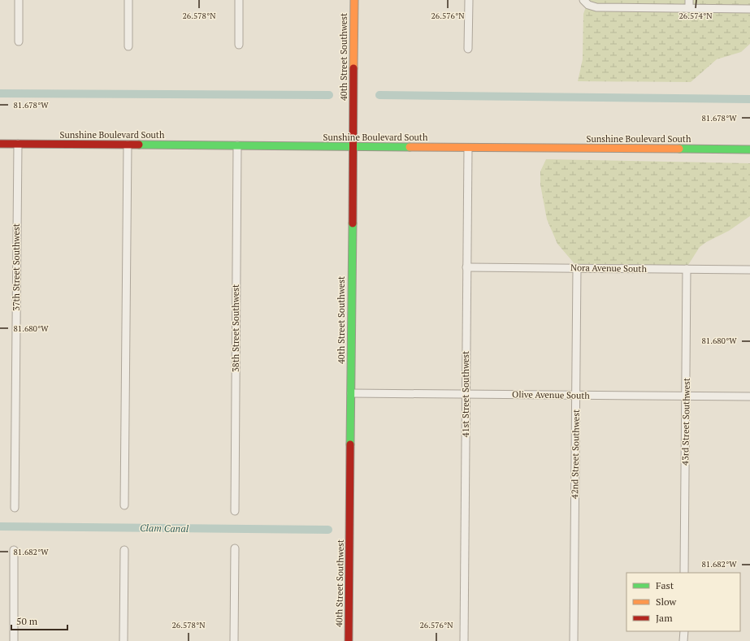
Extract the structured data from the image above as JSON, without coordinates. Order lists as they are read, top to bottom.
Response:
{
  "streets": {
    "street": [
      "40th Street Southwest",
      "Sunshine Boulevard South",
      "37th Street Southwest",
      "Nora Avenue South",
      "38th Street Southwest",
      "41st Street Southwest",
      "Olive Avenue South",
      "43rd Street Southwest",
      "42nd Street Southwest"
    ]
  },
  "crossings": [
    ["40th Street Southwest", "Sunshine Boulevard South"],
    ["40th Street Southwest", "Olive Avenue South"],
    ["Sunshine Boulevard South", "37th Street Southwest"],
    ["Sunshine Boulevard South", "38th Street Southwest"],
    ["Sunshine Boulevard South", "41st Street Southwest"],
    ["Nora Avenue South", "41st Street Southwest"],
    ["Nora Avenue South", "43rd Street Southwest"],
    ["Nora Avenue South", "42nd Street Southwest"],
    ["41st Street Southwest", "Olive Avenue South"],
    ["Olive Avenue South", "43rd Street Southwest"],
    ["Olive Avenue South", "42nd Street Southwest"]
  ],
  "water": ["Clam Canal"],
  "legend": ["Fast", "Slow", "Jam"],
  "scale_bar": "50 m",
  "coordinates": [
    "26.578°N",
    "26.576°N",
    "26.574°N",
    "81.678°W",
    "81.680°W",
    "81.682°W"
  ]
}
